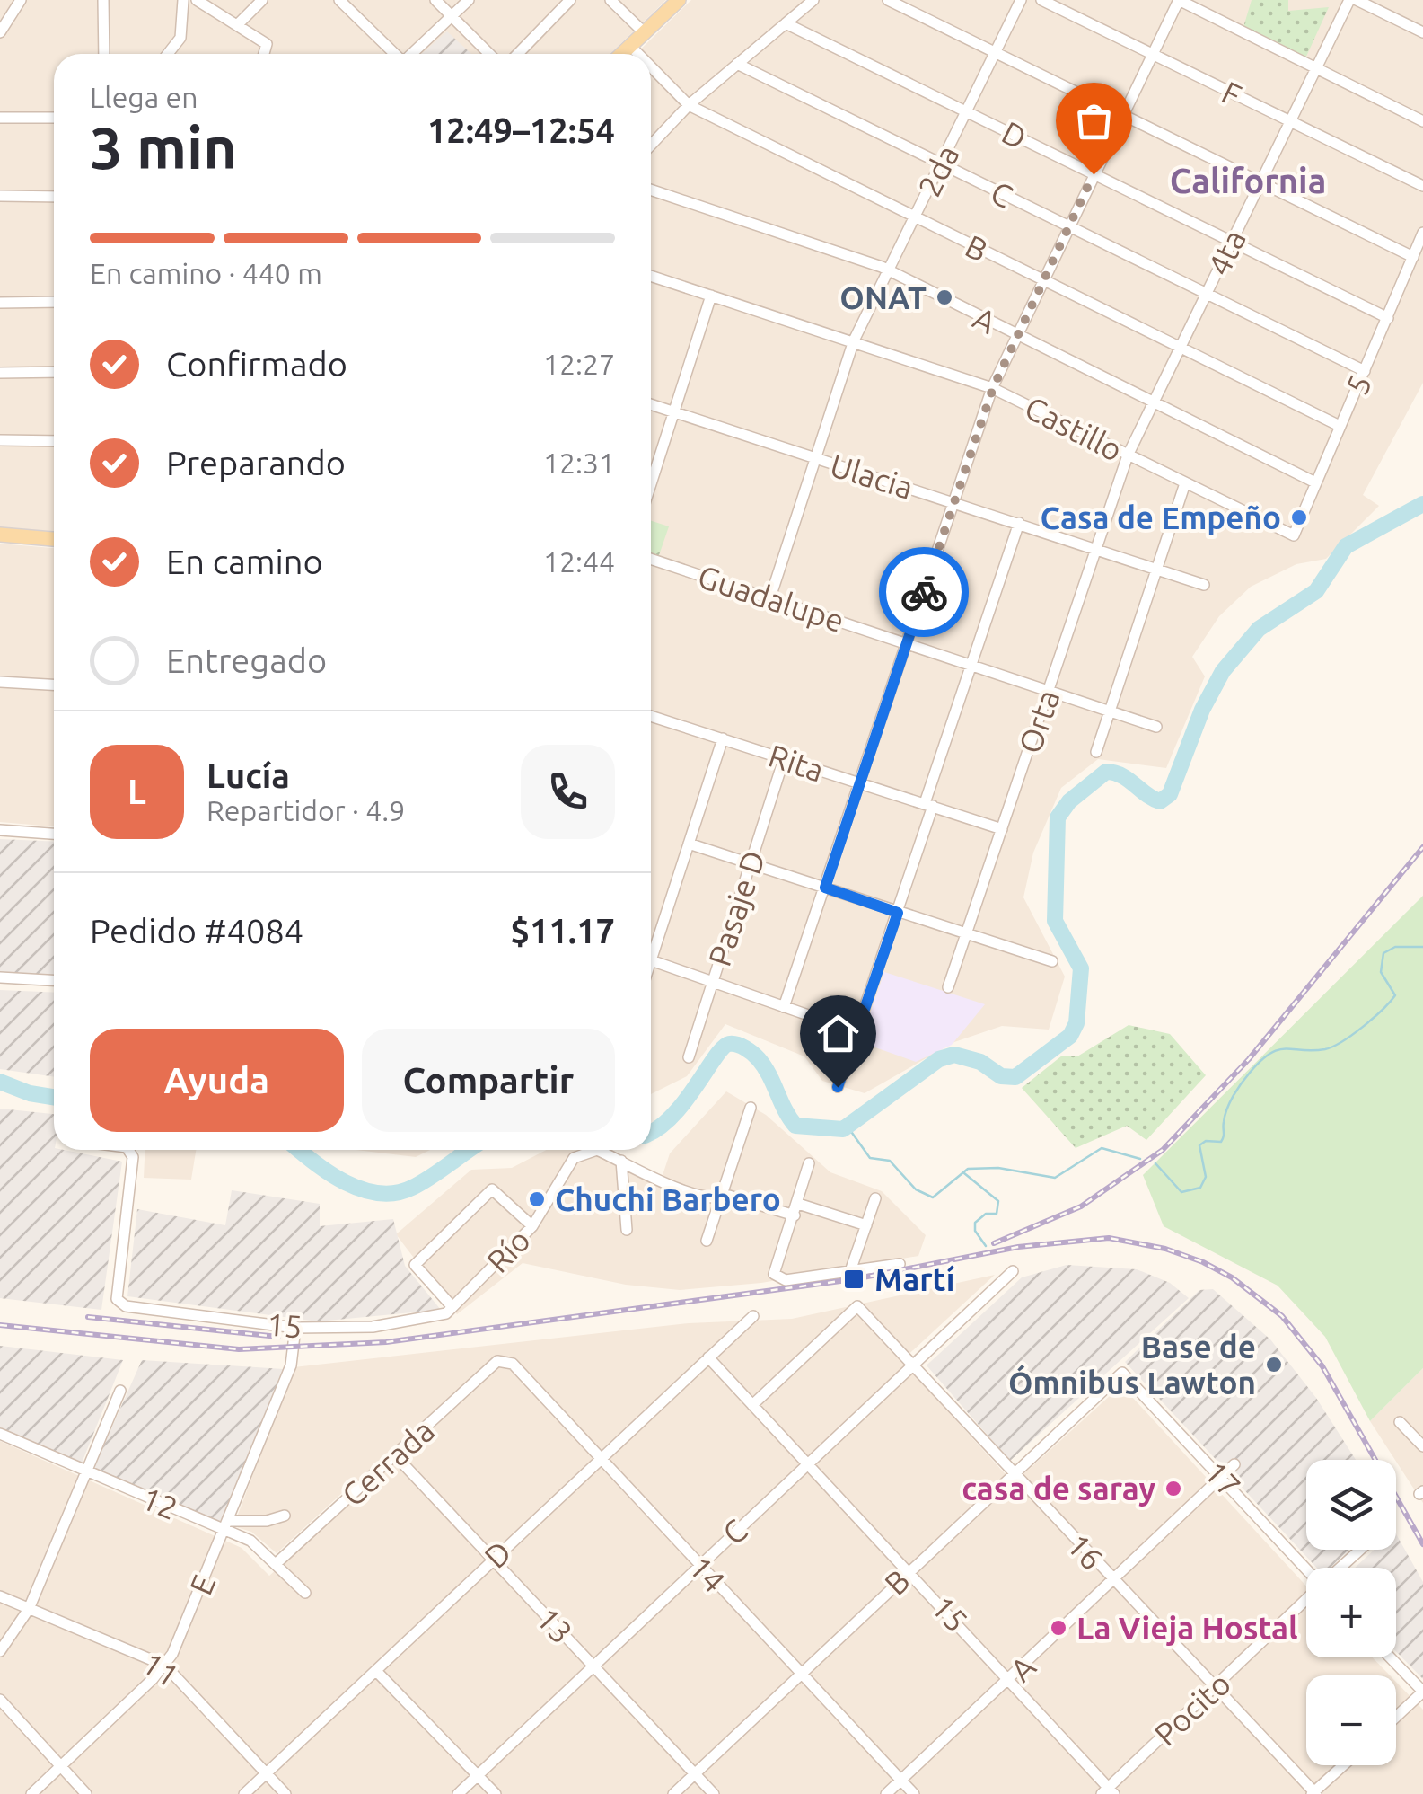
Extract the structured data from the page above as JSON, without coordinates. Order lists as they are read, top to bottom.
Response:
{
  "streets": {
    "street": [
      "F",
      "D",
      "2da",
      "C",
      "B",
      "4ta",
      "A",
      "5",
      "Castillo",
      "Ulacia",
      "Guadalupe",
      "Orta",
      "Rita",
      "Pasaje D",
      "Río",
      "15",
      "Cerrada",
      "17",
      "12",
      "16",
      "14",
      "E",
      "13",
      "11",
      "Pocito"
    ]
  },
  "crossings": [
    ["F", "4ta"],
    ["D", "2da"],
    ["D", "4ta"],
    ["D", "5"],
    ["D", "15"],
    ["D", "14"],
    ["D", "13"],
    ["D", "11"],
    ["2da", "C"],
    ["2da", "B"],
    ["2da", "A"],
    ["2da", "Castillo"],
    ["2da", "Ulacia"],
    ["2da", "Guadalupe"],
    ["C", "4ta"],
    ["C", "5"],
    ["C", "15"],
    ["C", "16"],
    ["C", "14"],
    ["C", "13"],
    ["B", "4ta"],
    ["B", "5"],
    ["B", "15"],
    ["B", "17"],
    ["B", "16"],
    ["B", "14"],
    ["B", "13"],
    ["4ta", "A"],
    ["4ta", "Castillo"],
    ["4ta", "Orta"],
    ["A", "5"],
    ["A", "15"],
    ["A", "17"],
    ["A", "16"],
    ["A", "14"],
    ["5", "Castillo"],
    ["Castillo", "Orta"],
    ["Ulacia", "Orta"],
    ["Guadalupe", "Orta"],
    ["Orta", "Rita"],
    ["Rita", "Pasaje D"],
    ["Río", "15"],
    ["15", "16"],
    ["15", "E"],
    ["15", "Pocito"],
    ["Cerrada", "12"],
    ["Cerrada", "14"],
    ["Cerrada", "13"],
    ["12", "E"],
    ["16", "Pocito"],
    ["E", "11"]
  ],
  "districts": ["California"],
  "places": {
    "other": [
      "ONAT",
      "Casa de Empeño",
      "Chuchi Barbero",
      "Base de Ómnibus Lawton",
      "casa de saray",
      "La Vieja Hostal"
    ],
    "transit": ["Martí"]
  },
  "page": {
    "heading": ["3 min", "Llega en", "12:49–12:54"],
    "panel": [
      "Lucía",
      "Repartidor · 4.9",
      "Pedido #4084",
      "$11.17"
    ],
    "bar": "En camino · 440 m",
    "list": [
      ["Confirmado", "12:27"],
      ["Preparando", "12:31"],
      ["En camino", "12:44"],
      "Entregado"
    ],
    "round": "L",
    "buttons": ["Ayuda", "Compartir"],
    "map_buttons": ["+", "−"]
  }
}
